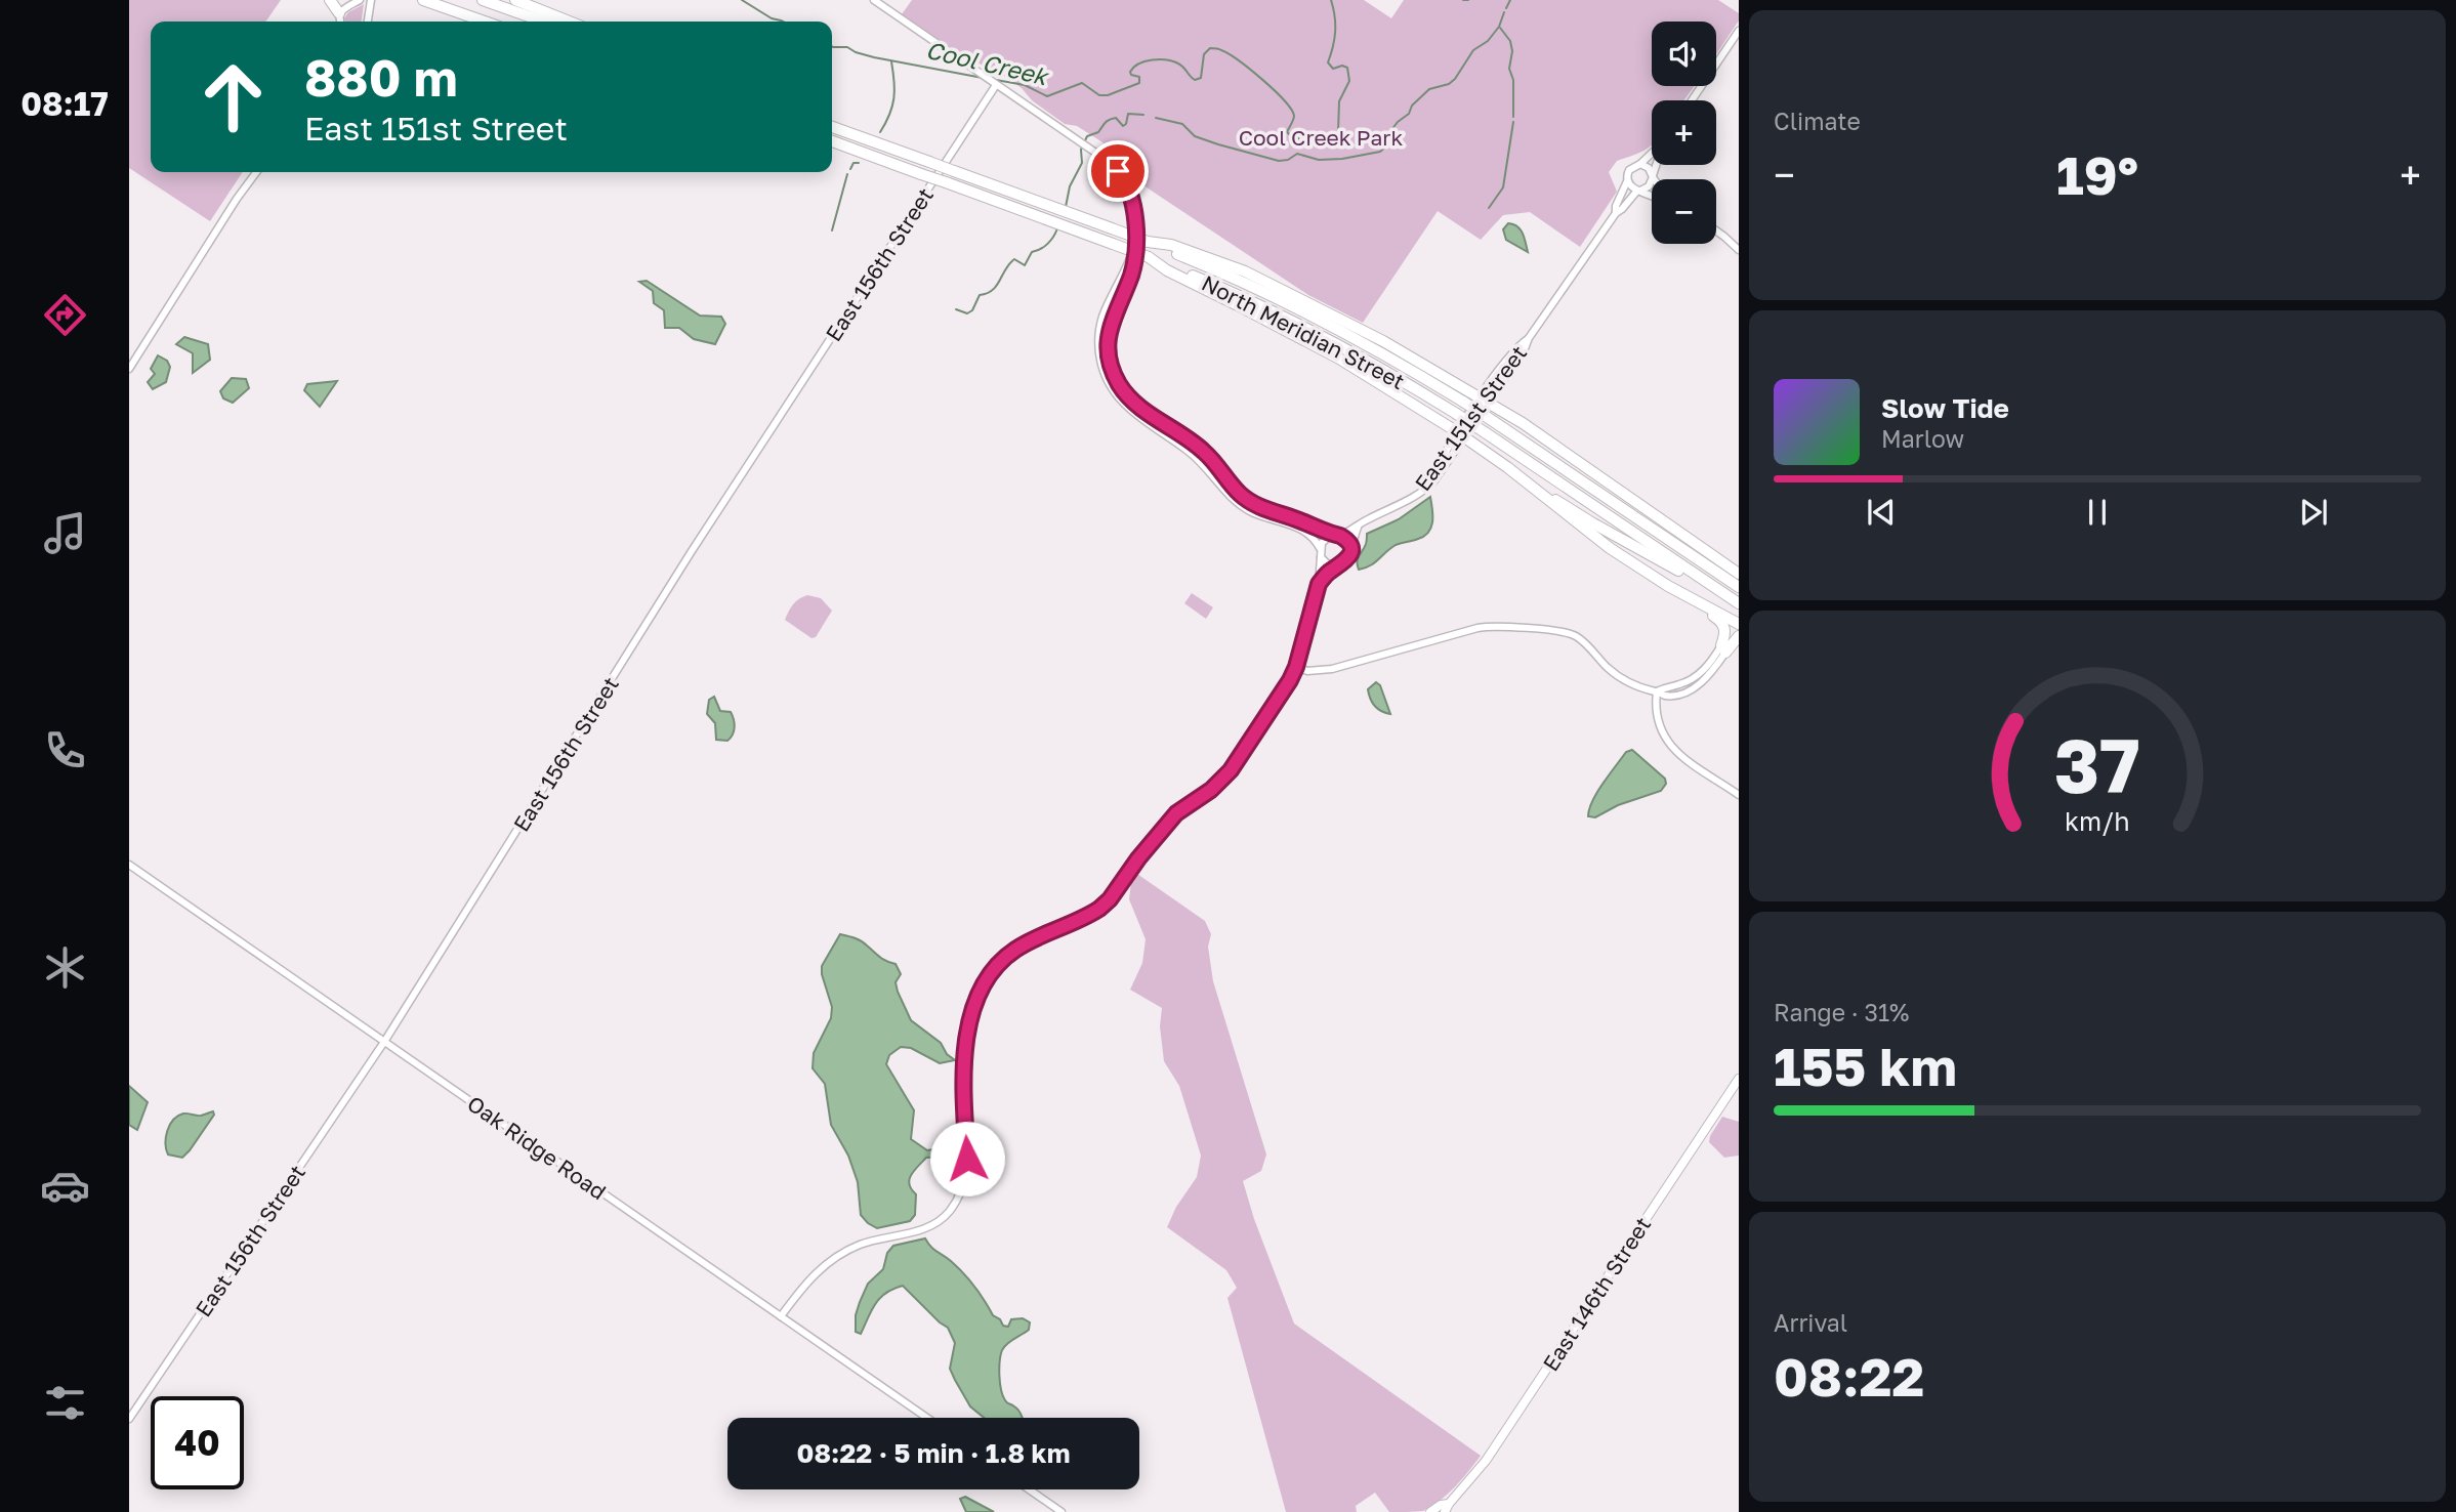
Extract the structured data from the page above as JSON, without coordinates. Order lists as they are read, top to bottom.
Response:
{
  "streets": {
    "highway": ["North Meridian Street"],
    "main road": ["East 146th Street"],
    "street": ["East 156th Street", "East 151st Street", "Oak Ridge Road"]
  },
  "crossings": [
    ["East 156th Street", "Oak Ridge Road"]
  ],
  "water": ["Cool Creek"],
  "parks": ["Cool Creek Park"],
  "page": {
    "tabs": "08:17",
    "tile": [
      "Climate",
      ["Range · 31%", "155 km"],
      ["Arrival", "08:22"]
    ],
    "map_buttons": ["+", "−"],
    "turn": ["880 m", "East 151st Street"],
    "heat": ["−", "19°", "+"],
    "song": ["Slow Tide", "Marlow"],
    "limit": "40",
    "trip": "08:22 · 5 min · 1.8 km",
    "gauge": ["37", "km/h"]
  }
}
